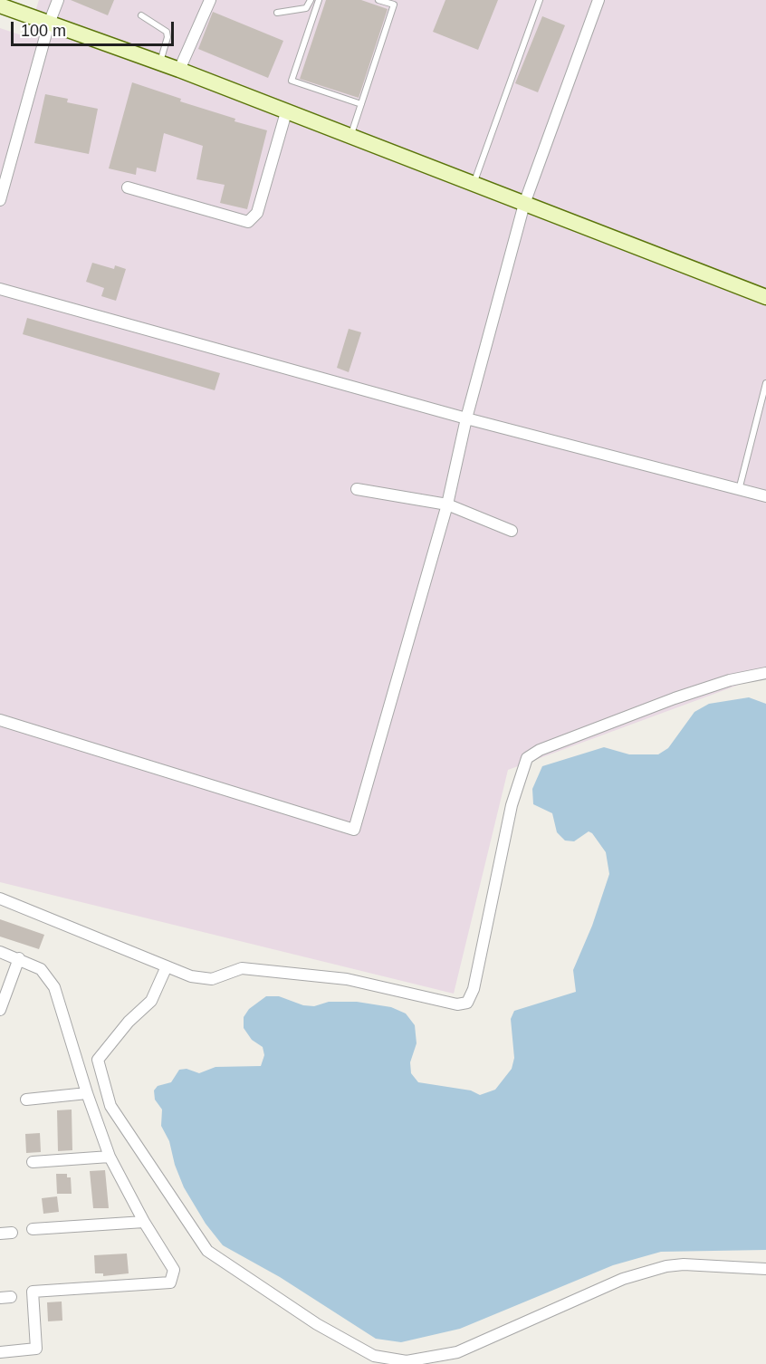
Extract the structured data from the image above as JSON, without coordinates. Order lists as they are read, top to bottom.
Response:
{
  "scale_bar": "100 m"
}
